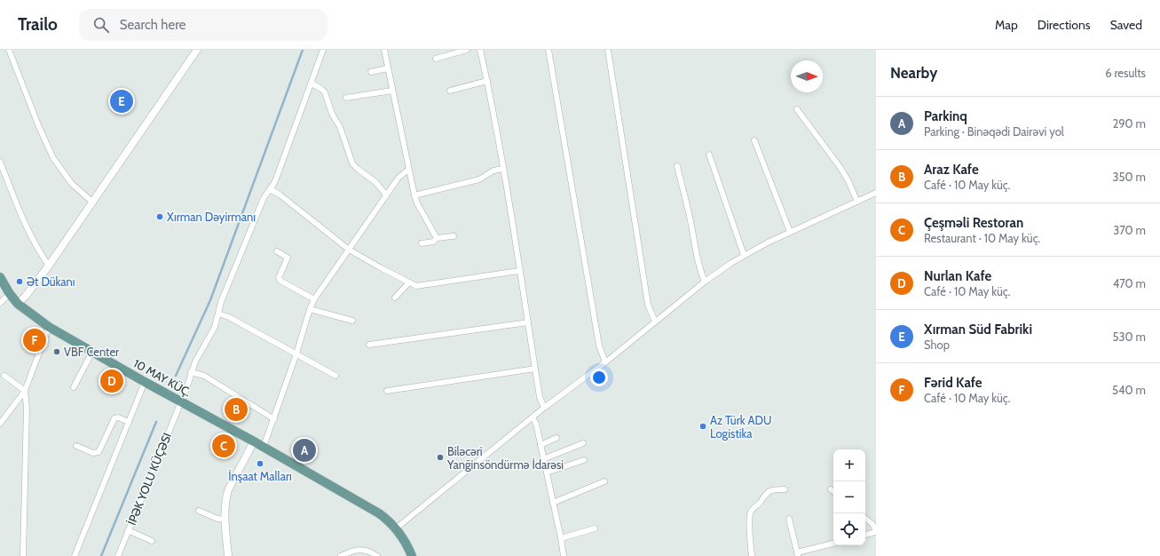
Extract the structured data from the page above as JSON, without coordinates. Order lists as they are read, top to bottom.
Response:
{
  "streets": {
    "main road": ["10 MAY KÜÇ."],
    "street": ["İPƏK YOLU KÜÇƏSI"]
  },
  "crossings": [
    ["10 MAY KÜÇ.", "İPƏK YOLU KÜÇƏSI"]
  ],
  "places": [
    "Xırman Dəyirmanı",
    "Ət Dükanı",
    "VBF Center",
    "Az Türk ADU Logistika",
    "Biləcəri Yanğinsöndürmə İdarəsi",
    "İnşaat Malları"
  ],
  "north": "right",
  "page": {
    "header": "Trailo",
    "search": "Search here",
    "nav": ["Map", "Directions", "Saved"],
    "heading": ["Nearby", "6 results"],
    "pins": [
      "E",
      "F",
      "D",
      "B",
      "C",
      "A"
    ],
    "list": [
      {
        "mark": "A",
        "name": "Parkinq",
        "note": "Parking · Binəqədi Dairəvi yol",
        "value": "290 m"
      },
      {
        "mark": "B",
        "name": "Araz Kafe",
        "note": "Café · 10 May küç.",
        "value": "350 m"
      },
      {
        "mark": "C",
        "name": "Çeşməli Restoran",
        "note": "Restaurant · 10 May küç.",
        "value": "370 m"
      },
      {
        "mark": "D",
        "name": "Nurlan Kafe",
        "note": "Café · 10 May küç.",
        "value": "470 m"
      },
      {
        "mark": "E",
        "name": "Xırman Süd Fabriki",
        "note": "Shop",
        "value": "530 m"
      },
      {
        "mark": "F",
        "name": "Fərid Kafe",
        "note": "Café · 10 May küç.",
        "value": "540 m"
      }
    ],
    "map_buttons": ["+", "−"]
  }
}
